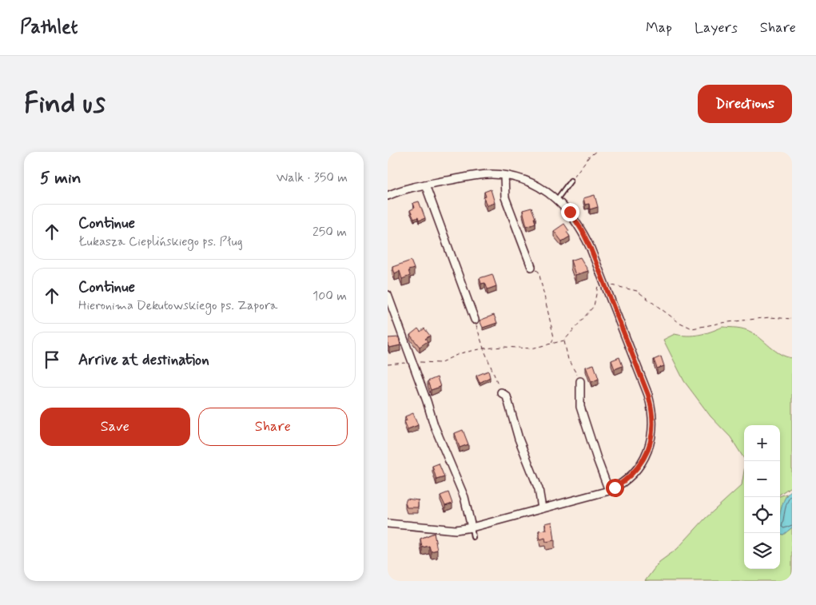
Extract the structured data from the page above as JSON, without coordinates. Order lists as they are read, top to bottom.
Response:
{
  "page": {
    "header": "Pathlet",
    "nav": ["Map", "Layers", "Share"],
    "buttons": [
      "Directions",
      ["Save", "Share"]
    ],
    "title": "Find us",
    "heading": ["5 min", "Walk · 350 m"],
    "list": [
      ["Continue", "Łukasza Cieplińskiego ps. Pług", "250 m"],
      ["Continue", "Hieronima Dekutowskiego ps. Zapora", "100 m"],
      "Arrive at destination"
    ],
    "map_buttons": ["+", "−"]
  }
}
